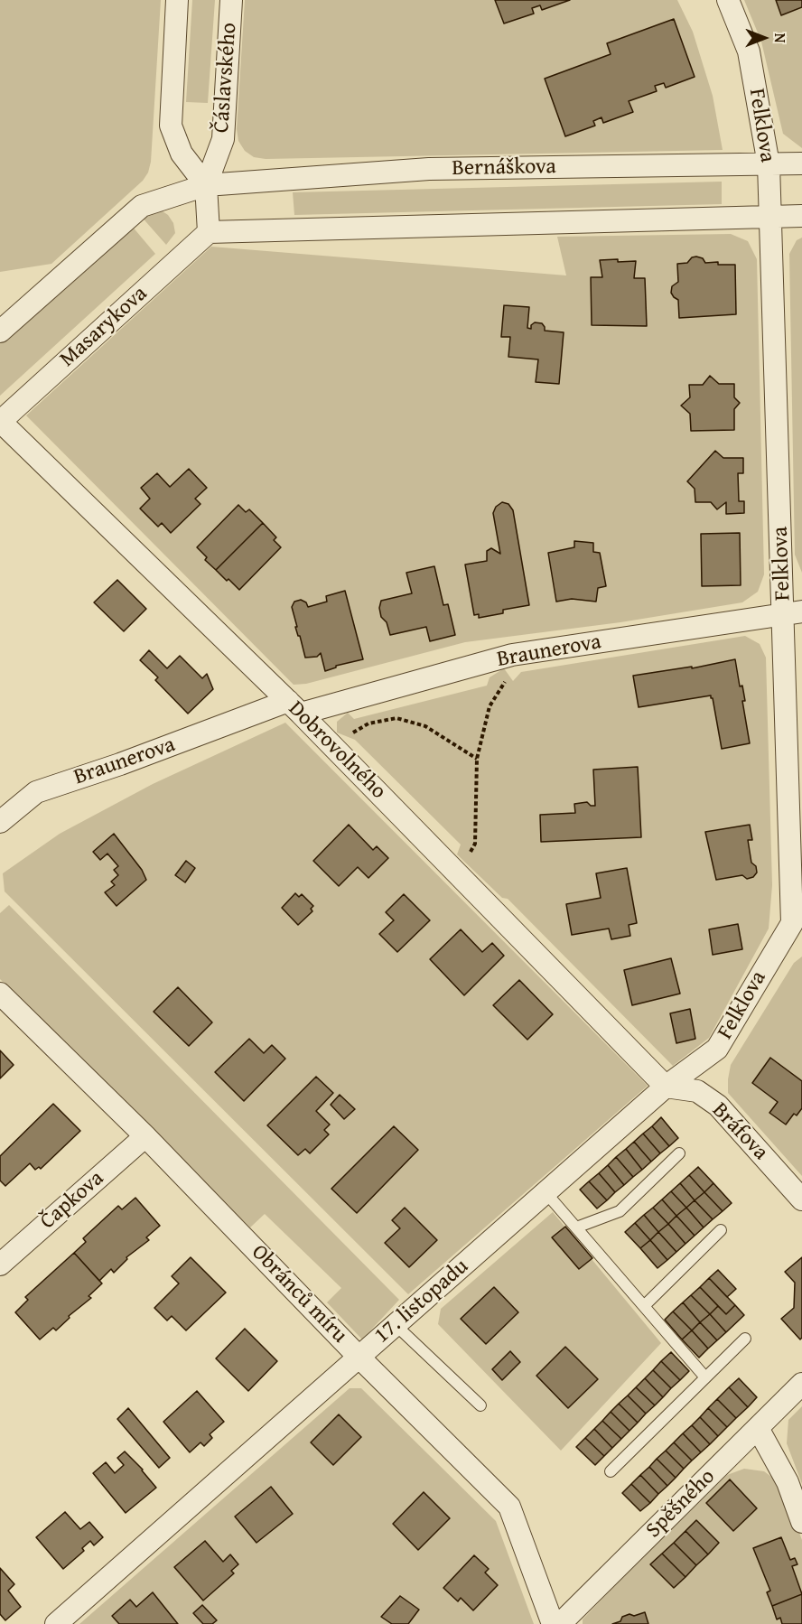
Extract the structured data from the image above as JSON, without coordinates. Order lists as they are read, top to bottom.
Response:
{
  "streets": {
    "street": [
      "Čáslavského",
      "Felklova",
      "Bernáškova",
      "Masarykova",
      "Braunerova",
      "Dobrovolného",
      "Bráfova",
      "Čapkova",
      "Obránců míru",
      "17. listopadu",
      "Spěšného"
    ]
  },
  "crossings": [
    ["Čáslavského", "Bernáškova"],
    ["Čáslavského", "Masarykova"],
    ["Felklova", "Bernáškova"],
    ["Felklova", "Braunerova"],
    ["Felklova", "Dobrovolného"],
    ["Felklova", "Bráfova"],
    ["Felklova", "17. listopadu"],
    ["Masarykova", "Dobrovolného"],
    ["Braunerova", "Dobrovolného"],
    ["Dobrovolného", "Bráfova"],
    ["Dobrovolného", "17. listopadu"],
    ["Bráfova", "17. listopadu"],
    ["Čapkova", "Obránců míru"],
    ["Obránců míru", "17. listopadu"]
  ],
  "north": "right"
}
